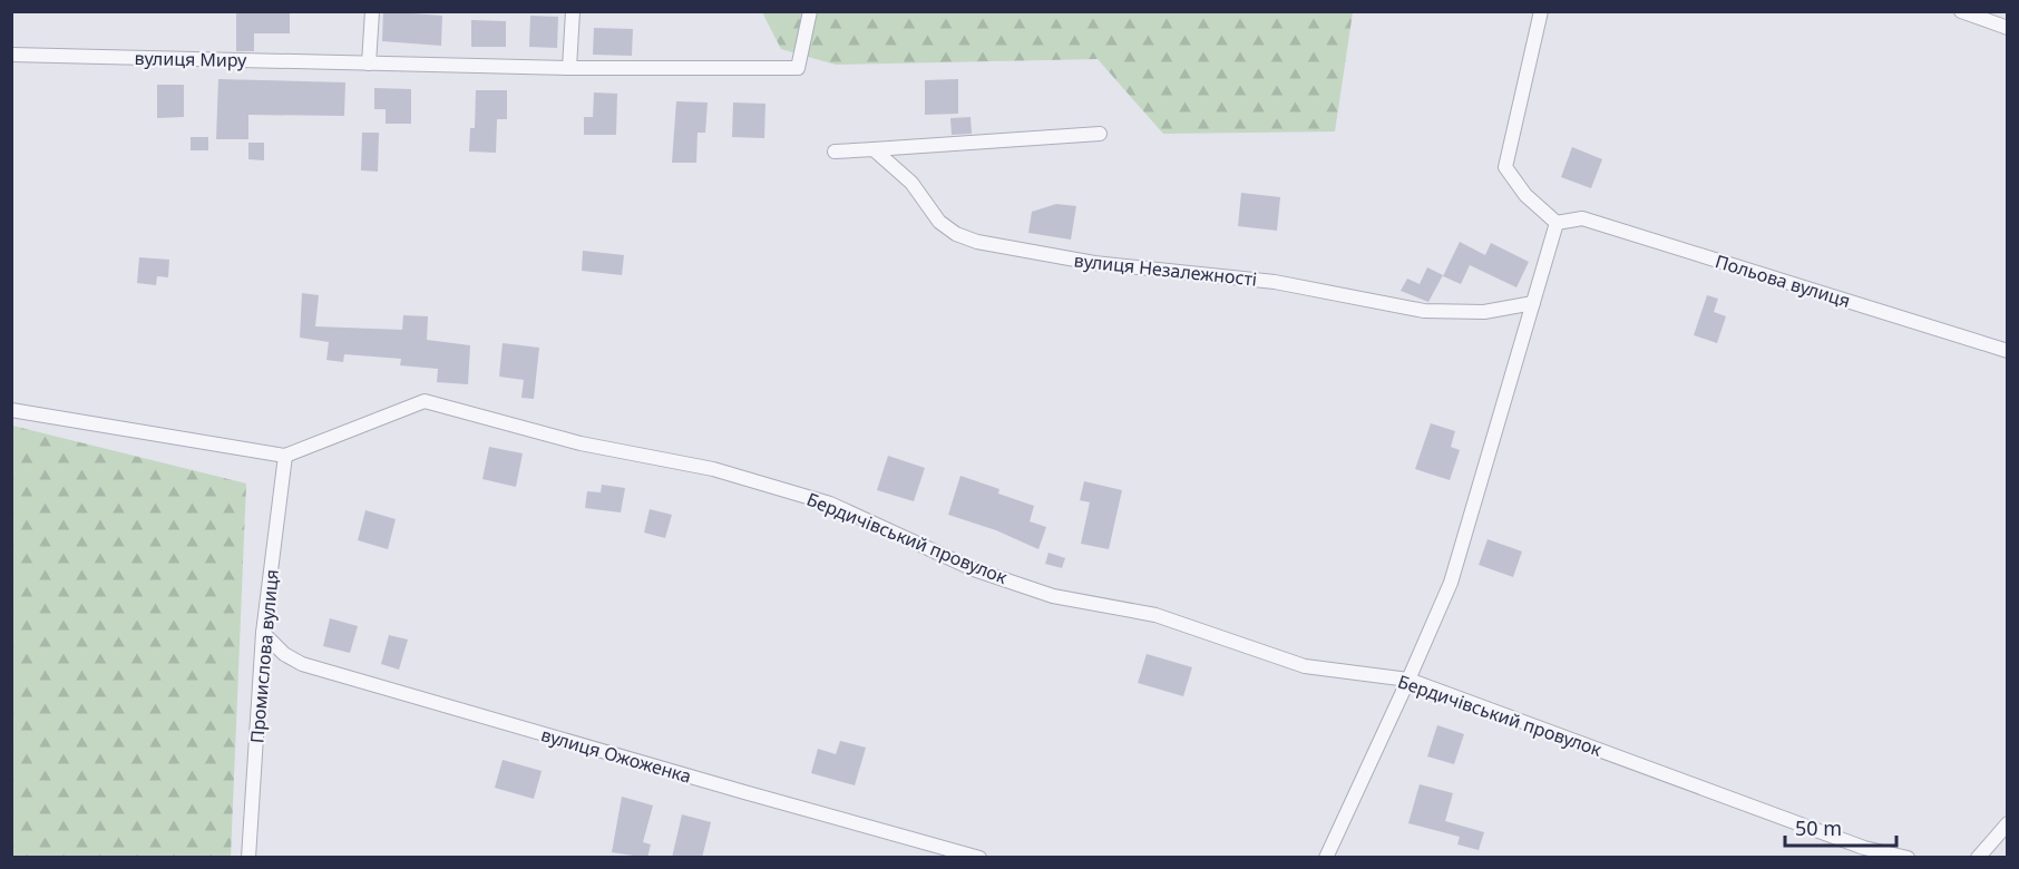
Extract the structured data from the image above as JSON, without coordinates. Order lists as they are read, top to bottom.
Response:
{
  "streets": {
    "street": [
      "вулиця Миру",
      "вулиця Незалежності",
      "Польова вулиця",
      "Бердичівський провулок",
      "Промислова вулиця",
      "вулиця Ожоженка"
    ]
  },
  "crossings": [
    ["Бердичівський провулок", "Промислова вулиця"],
    ["Промислова вулиця", "вулиця Ожоженка"]
  ],
  "scale_bar": "50 m"
}
